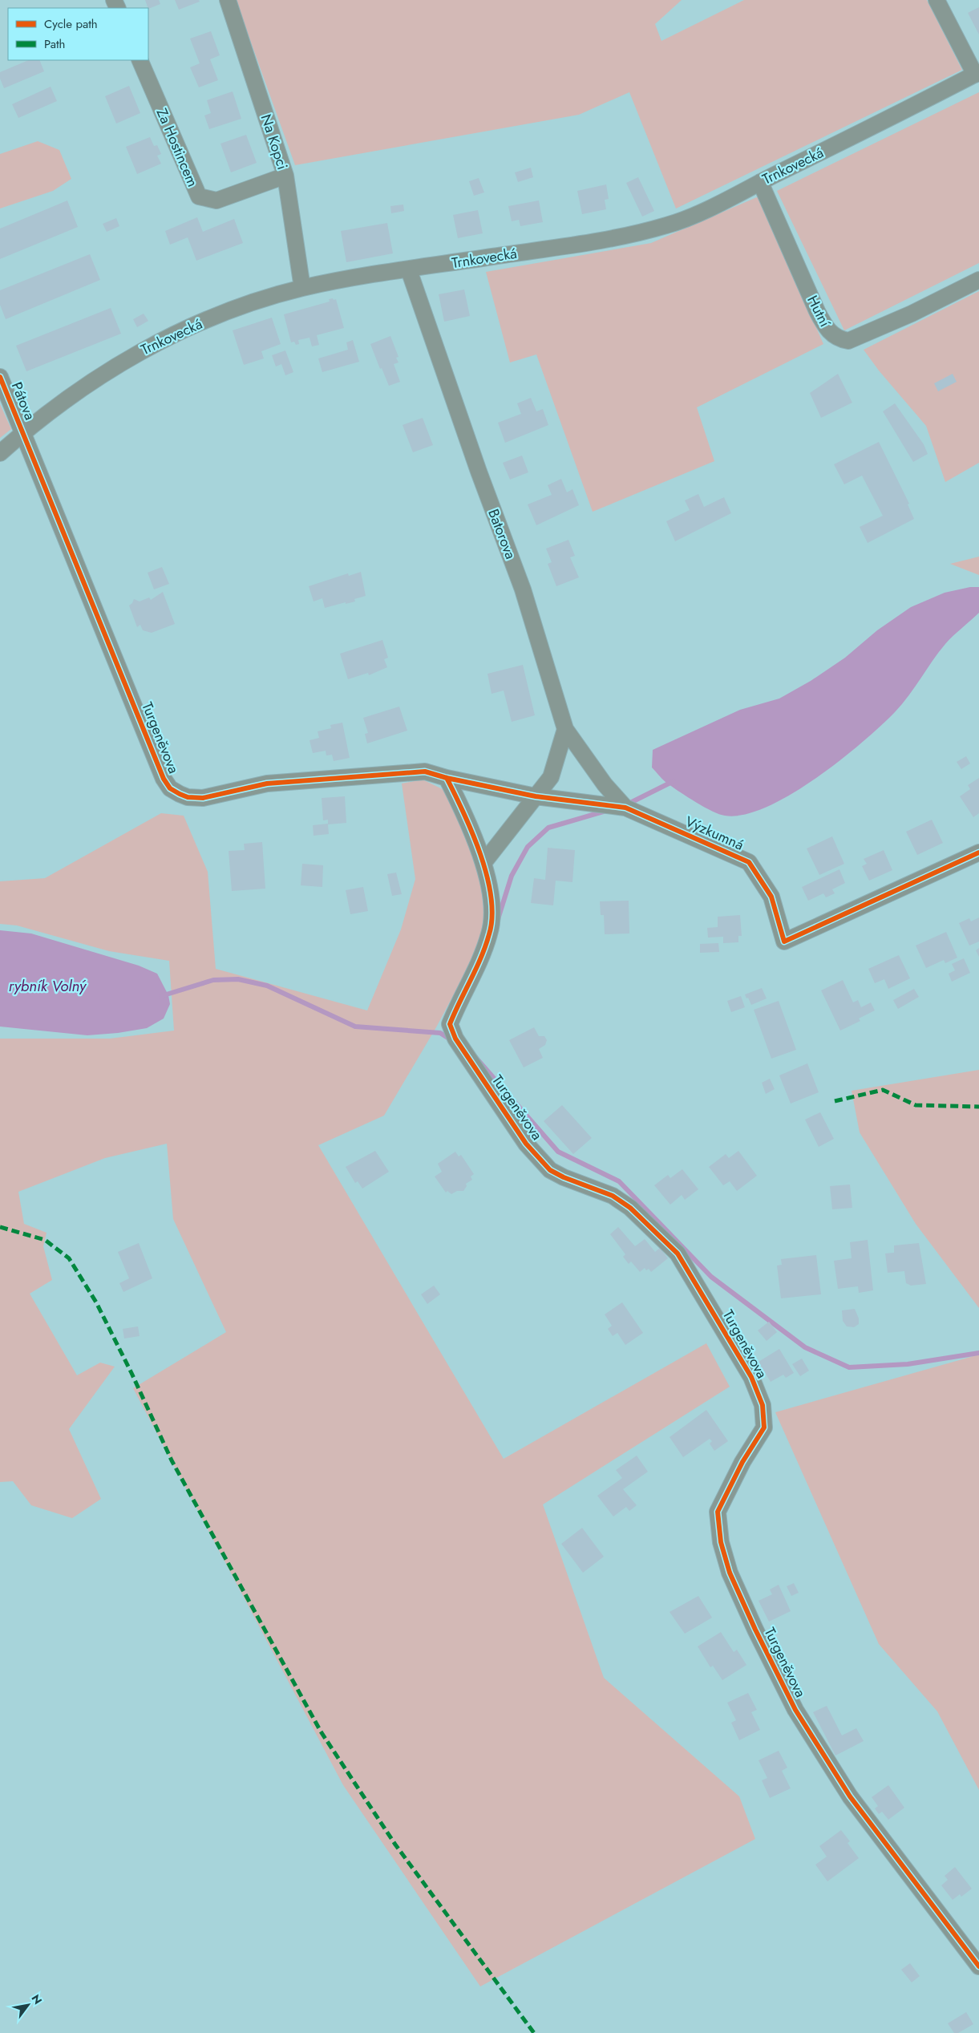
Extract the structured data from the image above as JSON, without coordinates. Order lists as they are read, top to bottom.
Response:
{
  "streets": {
    "street": [
      "Na Kopci",
      "Za Hostincem",
      "Trnkovecká",
      "Hutní",
      "Pátova",
      "Batorova",
      "Turgeněvova",
      "Výzkumná"
    ]
  },
  "crossings": [
    ["Na Kopci", "Za Hostincem"],
    ["Na Kopci", "Trnkovecká"],
    ["Trnkovecká", "Hutní"],
    ["Trnkovecká", "Pátova"],
    ["Trnkovecká", "Batorova"],
    ["Trnkovecká", "Turgeněvova"],
    ["Pátova", "Turgeněvova"],
    ["Batorova", "Výzkumná"],
    ["Turgeněvova", "Výzkumná"]
  ],
  "water": ["rybník Volný"],
  "legend": ["Cycle path", "Path"],
  "north": "top right"
}
